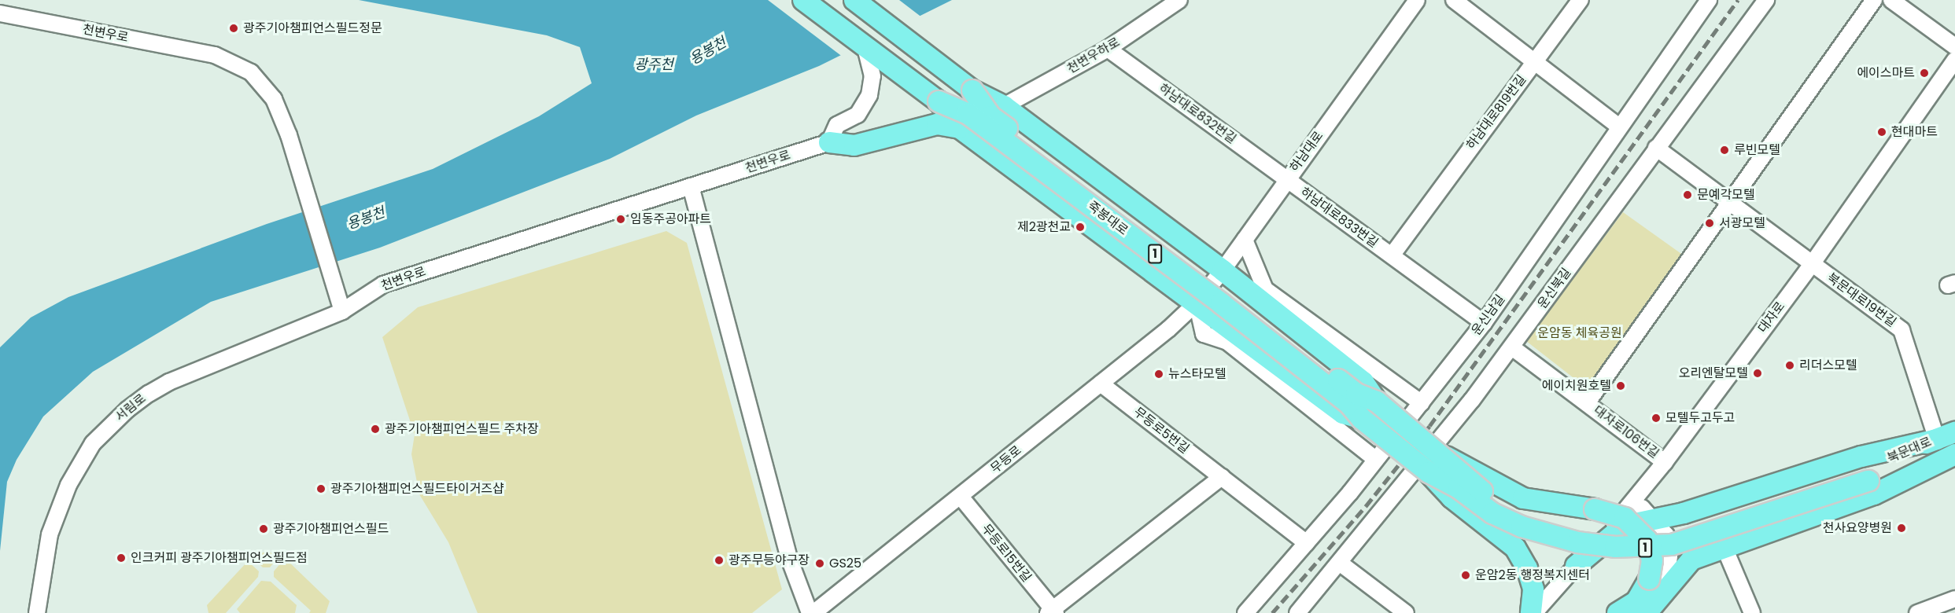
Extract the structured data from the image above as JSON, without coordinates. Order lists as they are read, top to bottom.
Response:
{
  "streets": {
    "main road": ["죽봉대로", "1", "북문대로"],
    "street": [
      "천변우로",
      "천변우하로",
      "하남대로819번길",
      "하남대로832번길",
      "하남대로",
      "하남대로833번길",
      "운신북길",
      "북문대로19번길",
      "운신남길",
      "대자로",
      "서림로",
      "무등로5번길",
      "대자로106번길",
      "무등로",
      "무등로15번길"
    ]
  },
  "crossings": [
    ["천변우로", "서림로"],
    ["천변우하로", "하남대로832번길"],
    ["하남대로819번길", "하남대로833번길"],
    ["하남대로832번길", "하남대로"],
    ["하남대로832번길", "하남대로833번길"],
    ["하남대로", "하남대로833번길"],
    ["하남대로", "무등로"],
    ["하남대로833번길", "운신남길"],
    ["죽봉대로", "1"],
    ["1", "북문대로"],
    ["운신북길", "북문대로19번길"],
    ["운신북길", "대자로106번길"],
    ["북문대로19번길", "대자로"],
    ["북문대로19번길", "대자로106번길"],
    ["북문대로19번길", "북문대로"],
    ["운신남길", "무등로5번길"],
    ["대자로", "대자로106번길"],
    ["무등로5번길", "무등로"],
    ["무등로5번길", "무등로15번길"],
    ["무등로", "무등로15번길"]
  ],
  "water": ["용봉천", "광주천"],
  "parks": ["운암동 체육공원"],
  "places": [
    "광주기아챔피언스필드정문",
    "에이스마트",
    "현대마트",
    "루빈모텔",
    "문예각모텔",
    "임동주공아파트",
    "서광모텔",
    "제2광천교",
    "리더스모텔",
    "오리엔탈모텔",
    "뉴스타모텔",
    "에이치원호텔",
    "모텔두고두고",
    "광주기아챔피언스필드 주차장",
    "광주기아챔피언스필드타이거즈샵",
    "천사요양병원",
    "광주기아챔피언스필드",
    "인크커피 광주기아챔피언스필드점",
    "광주무등야구장",
    "GS25",
    "운암2동 행정복지센터"
  ]
}
